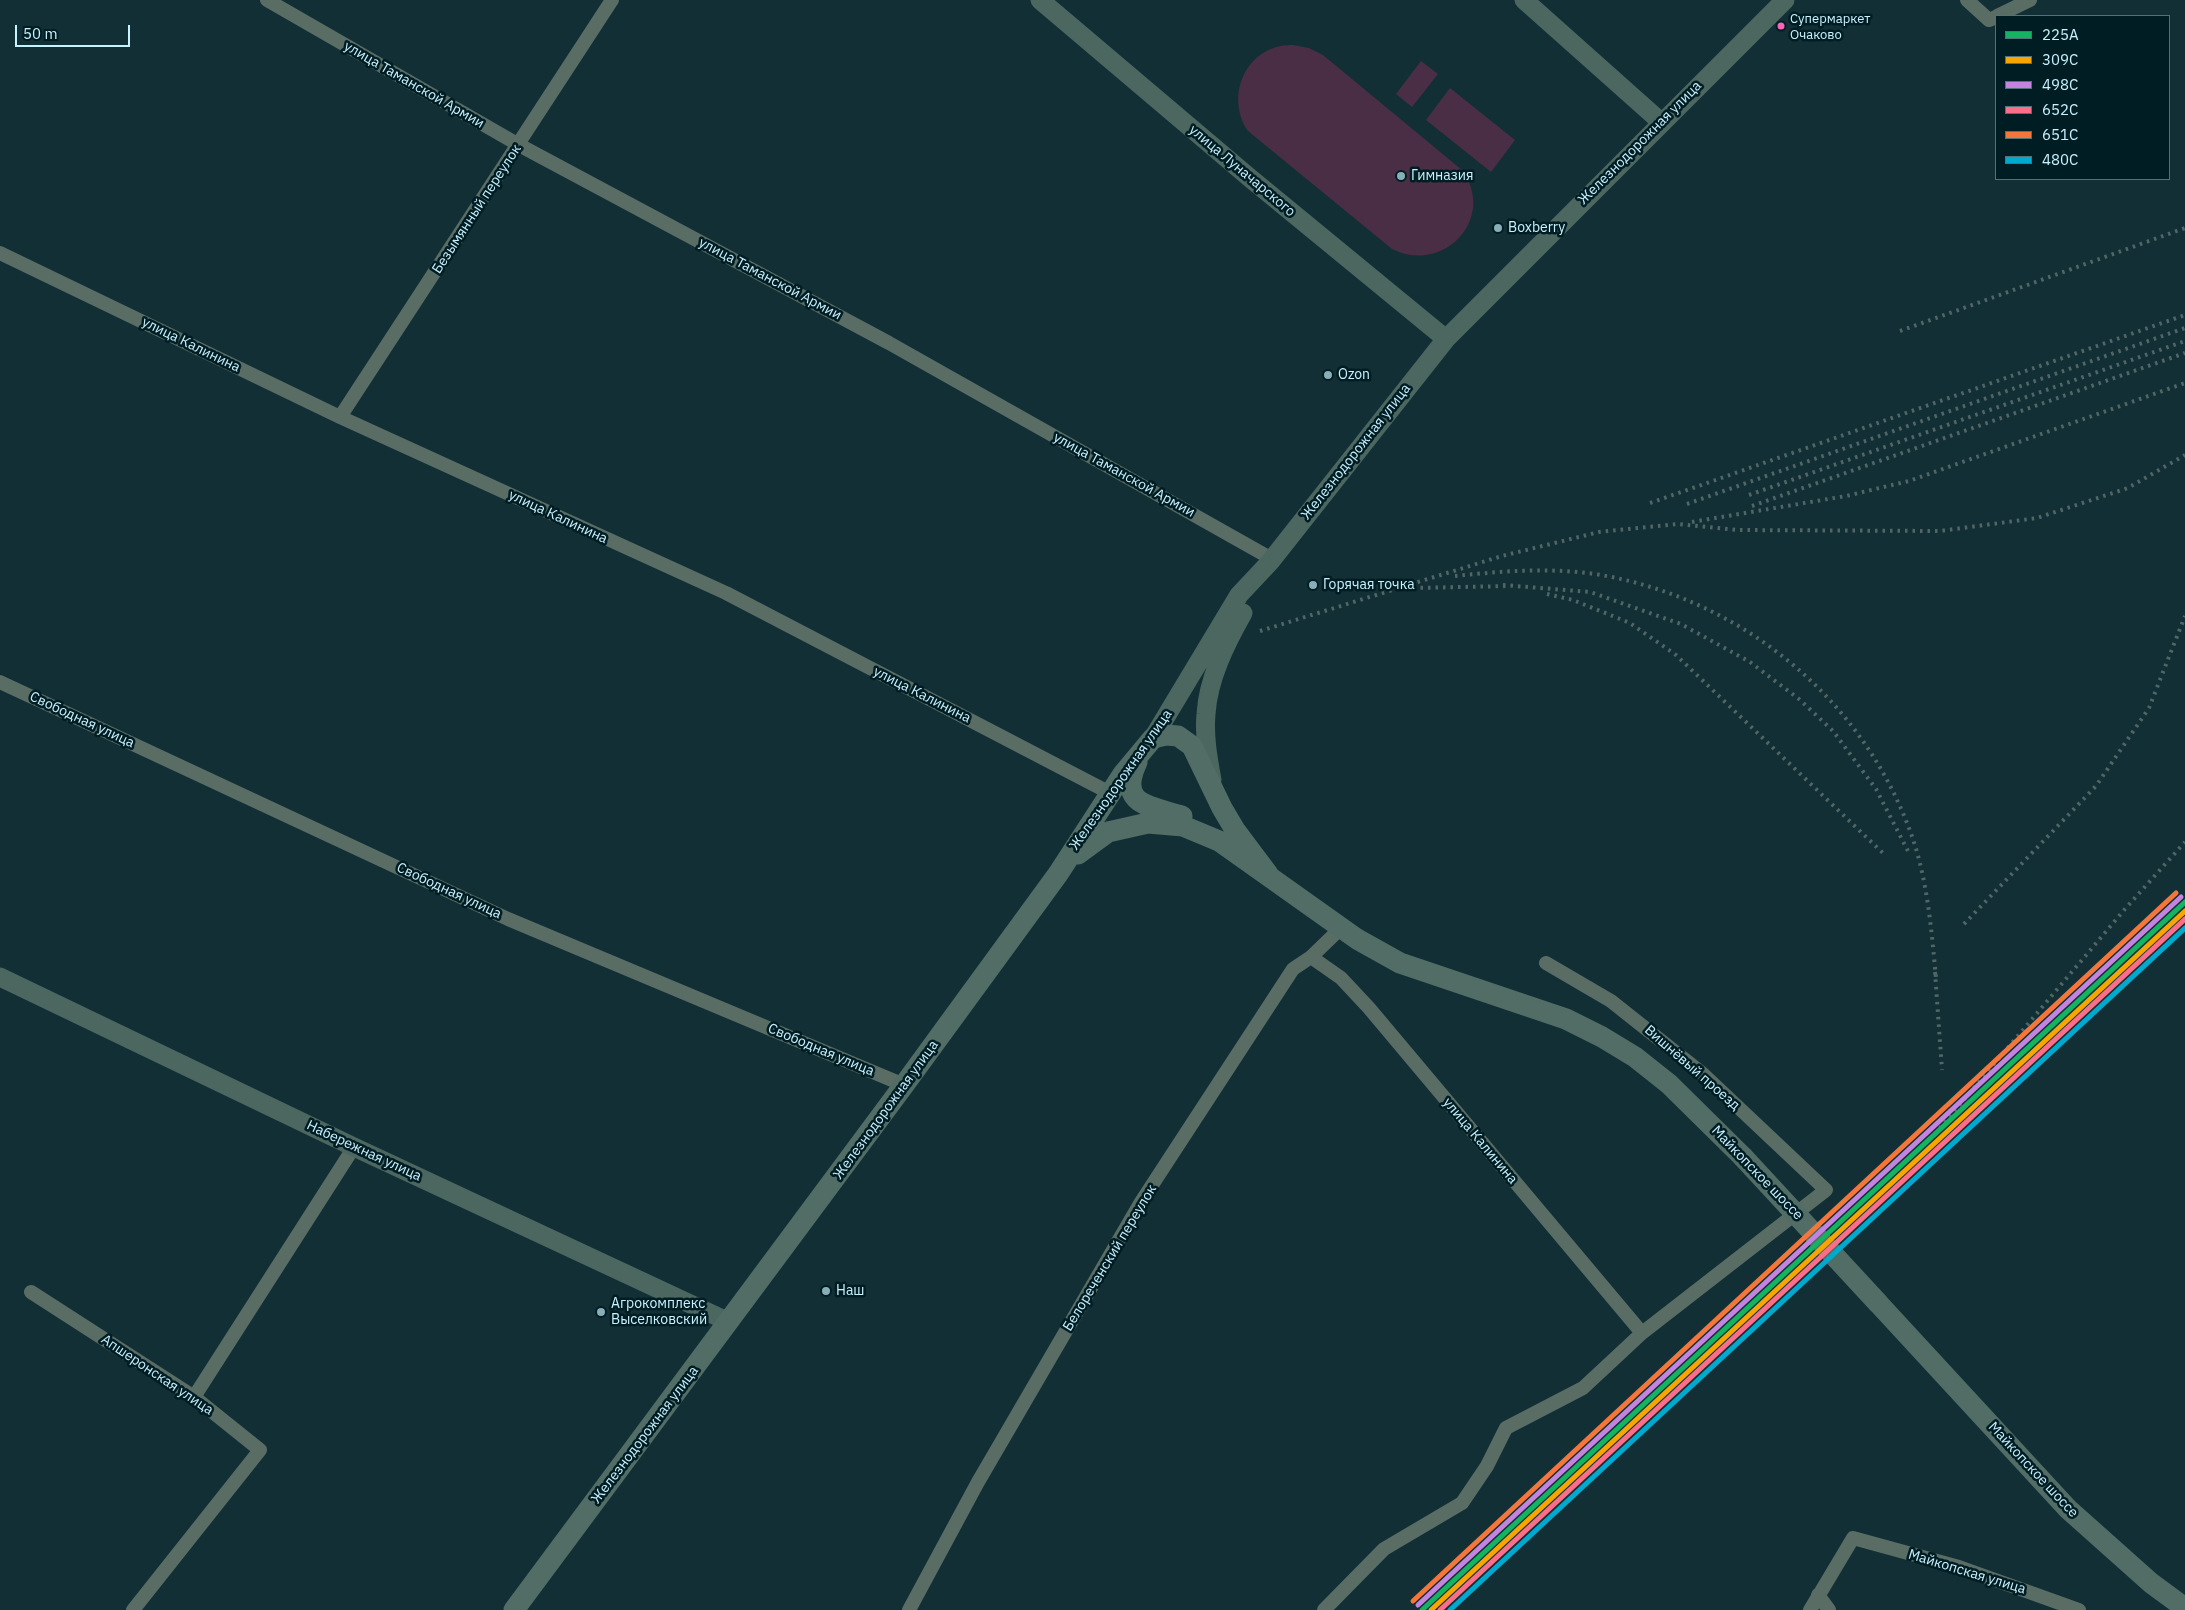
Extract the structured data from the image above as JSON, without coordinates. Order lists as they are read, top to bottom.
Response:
{
  "streets": {
    "main road": ["Железнодорожная улица", "Майкопское шоссе"],
    "street": [
      "улица Таманской Армии",
      "улица Луначарского",
      "Безымянный переулок",
      "улица Калинина",
      "Свободная улица",
      "Вишнёвый проезд",
      "Набережная улица",
      "Белореченский переулок",
      "Апшеронская улица",
      "Майкопская улица"
    ]
  },
  "crossings": [
    ["улица Таманской Армии", "Железнодорожная улица"],
    ["улица Таманской Армии", "Безымянный переулок"],
    ["Железнодорожная улица", "улица Луначарского"],
    ["Железнодорожная улица", "улица Калинина"],
    ["Железнодорожная улица", "Свободная улица"],
    ["Железнодорожная улица", "Набережная улица"],
    ["Безымянный переулок", "улица Калинина"],
    ["улица Калинина", "Вишнёвый проезд"],
    ["улица Калинина", "Белореченский переулок"],
    ["Майкопское шоссе", "Белореченский переулок"]
  ],
  "places": [
    "Супермаркет Очаково",
    "Гимназия",
    "Boxberry",
    "Ozon",
    "Горячая точка",
    "Наш",
    "Агрокомплекс Выселковский"
  ],
  "lines": [
    "transit line 651С",
    "transit line 498С",
    "transit line 225А",
    "transit line 309С",
    "transit line 652С",
    "transit line 480С"
  ],
  "legend": [
    "225А",
    "309С",
    "498С",
    "652С",
    "651С",
    "480С"
  ],
  "scale_bar": "50 m"
}
